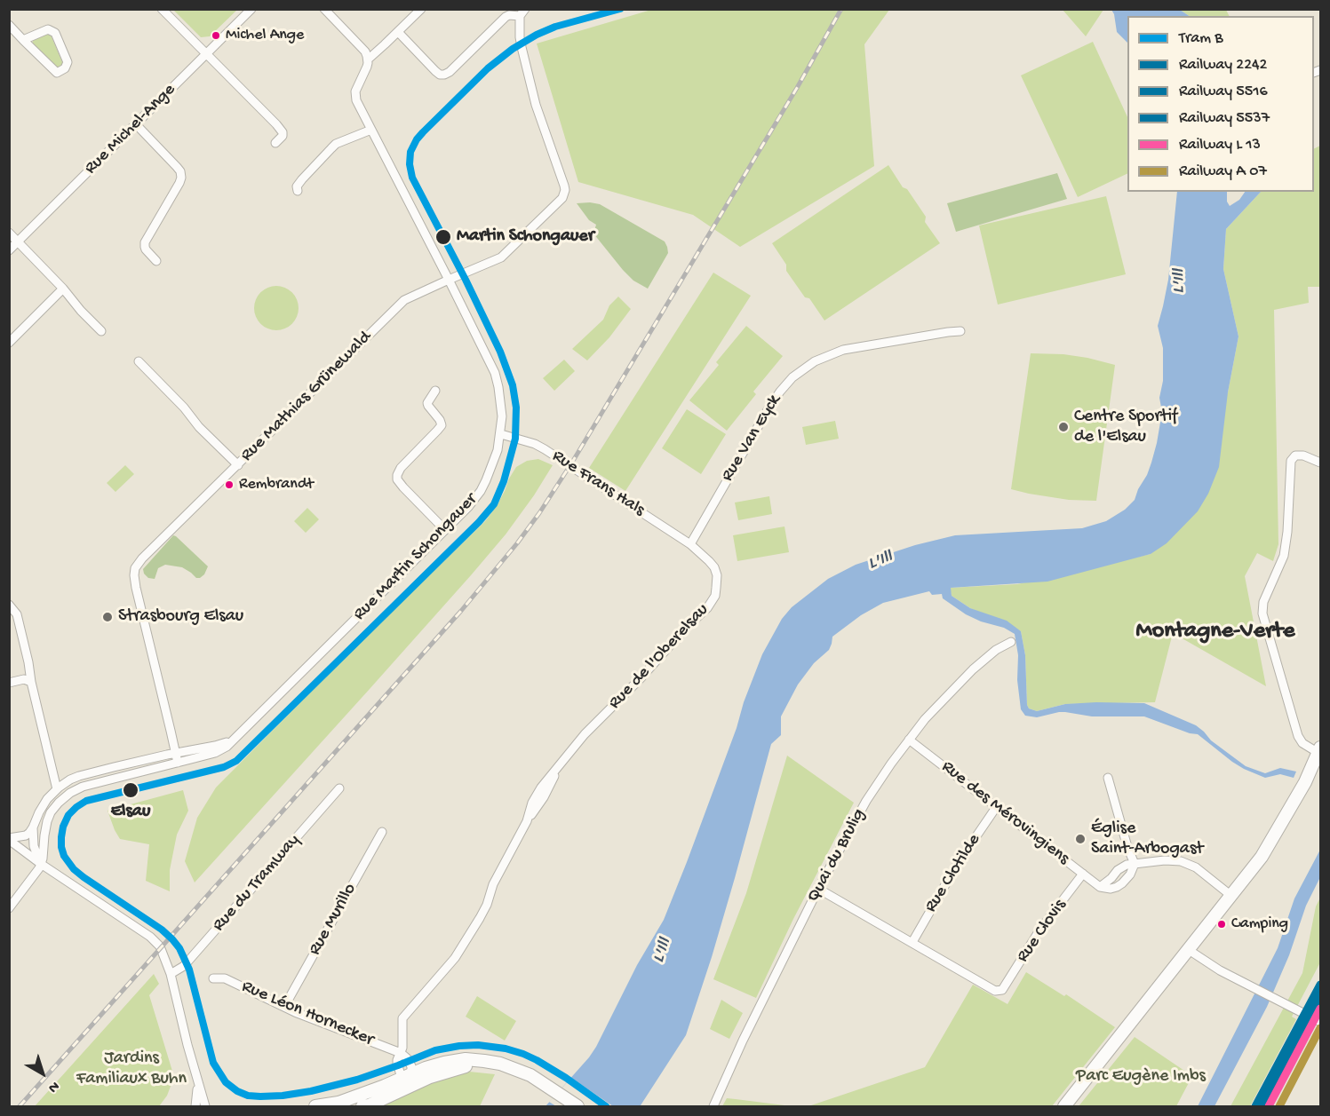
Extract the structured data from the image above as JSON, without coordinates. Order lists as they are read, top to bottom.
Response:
{
  "streets": {
    "street": [
      "Rue Michel-Ange",
      "Rue Mathias Grünewald",
      "Rue Van Eyck",
      "Rue Frans Hals",
      "Rue Martin Schongauer",
      "Rue de l'Oberelsau",
      "Rue des Mérovingiens",
      "Quai du Brulig",
      "Rue Clotilde",
      "Rue du Tramway",
      "Rue Murillo",
      "Rue Clovis",
      "Rue Léon Hornecker"
    ]
  },
  "crossings": [
    ["Rue Mathias Grünewald", "Rue Martin Schongauer"],
    ["Rue Van Eyck", "Rue Frans Hals"],
    ["Rue Van Eyck", "Rue de l'Oberelsau"],
    ["Rue Frans Hals", "Rue Martin Schongauer"],
    ["Rue Frans Hals", "Rue de l'Oberelsau"],
    ["Rue de l'Oberelsau", "Rue Léon Hornecker"],
    ["Rue des Mérovingiens", "Quai du Brulig"],
    ["Rue des Mérovingiens", "Rue Clotilde"],
    ["Rue des Mérovingiens", "Rue Clovis"],
    ["Rue Clotilde", "Rue Clovis"],
    ["Rue Murillo", "Rue Léon Hornecker"]
  ],
  "districts": ["Montagne-Verte"],
  "water": ["L'Ill"],
  "parks": ["Jardins Familiaux Buhn", "Parc Eugène Imbs"],
  "places": [
    "Michel Ange",
    "Martin Schongauer",
    "Centre Sportif de l'Elsau",
    "Rembrandt",
    "Strasbourg Elsau",
    "Elsau",
    "Église Saint-Arbogast",
    "Camping"
  ],
  "lines": [
    "tram line B",
    "rail line 2242",
    "rail line 5537",
    "rail line 5516"
  ],
  "legend": [
    "Tram B",
    "Railway 2242",
    "Railway 5516",
    "Railway 5537",
    "Railway L 13",
    "Railway A 07"
  ],
  "north": "bottom right"
}
